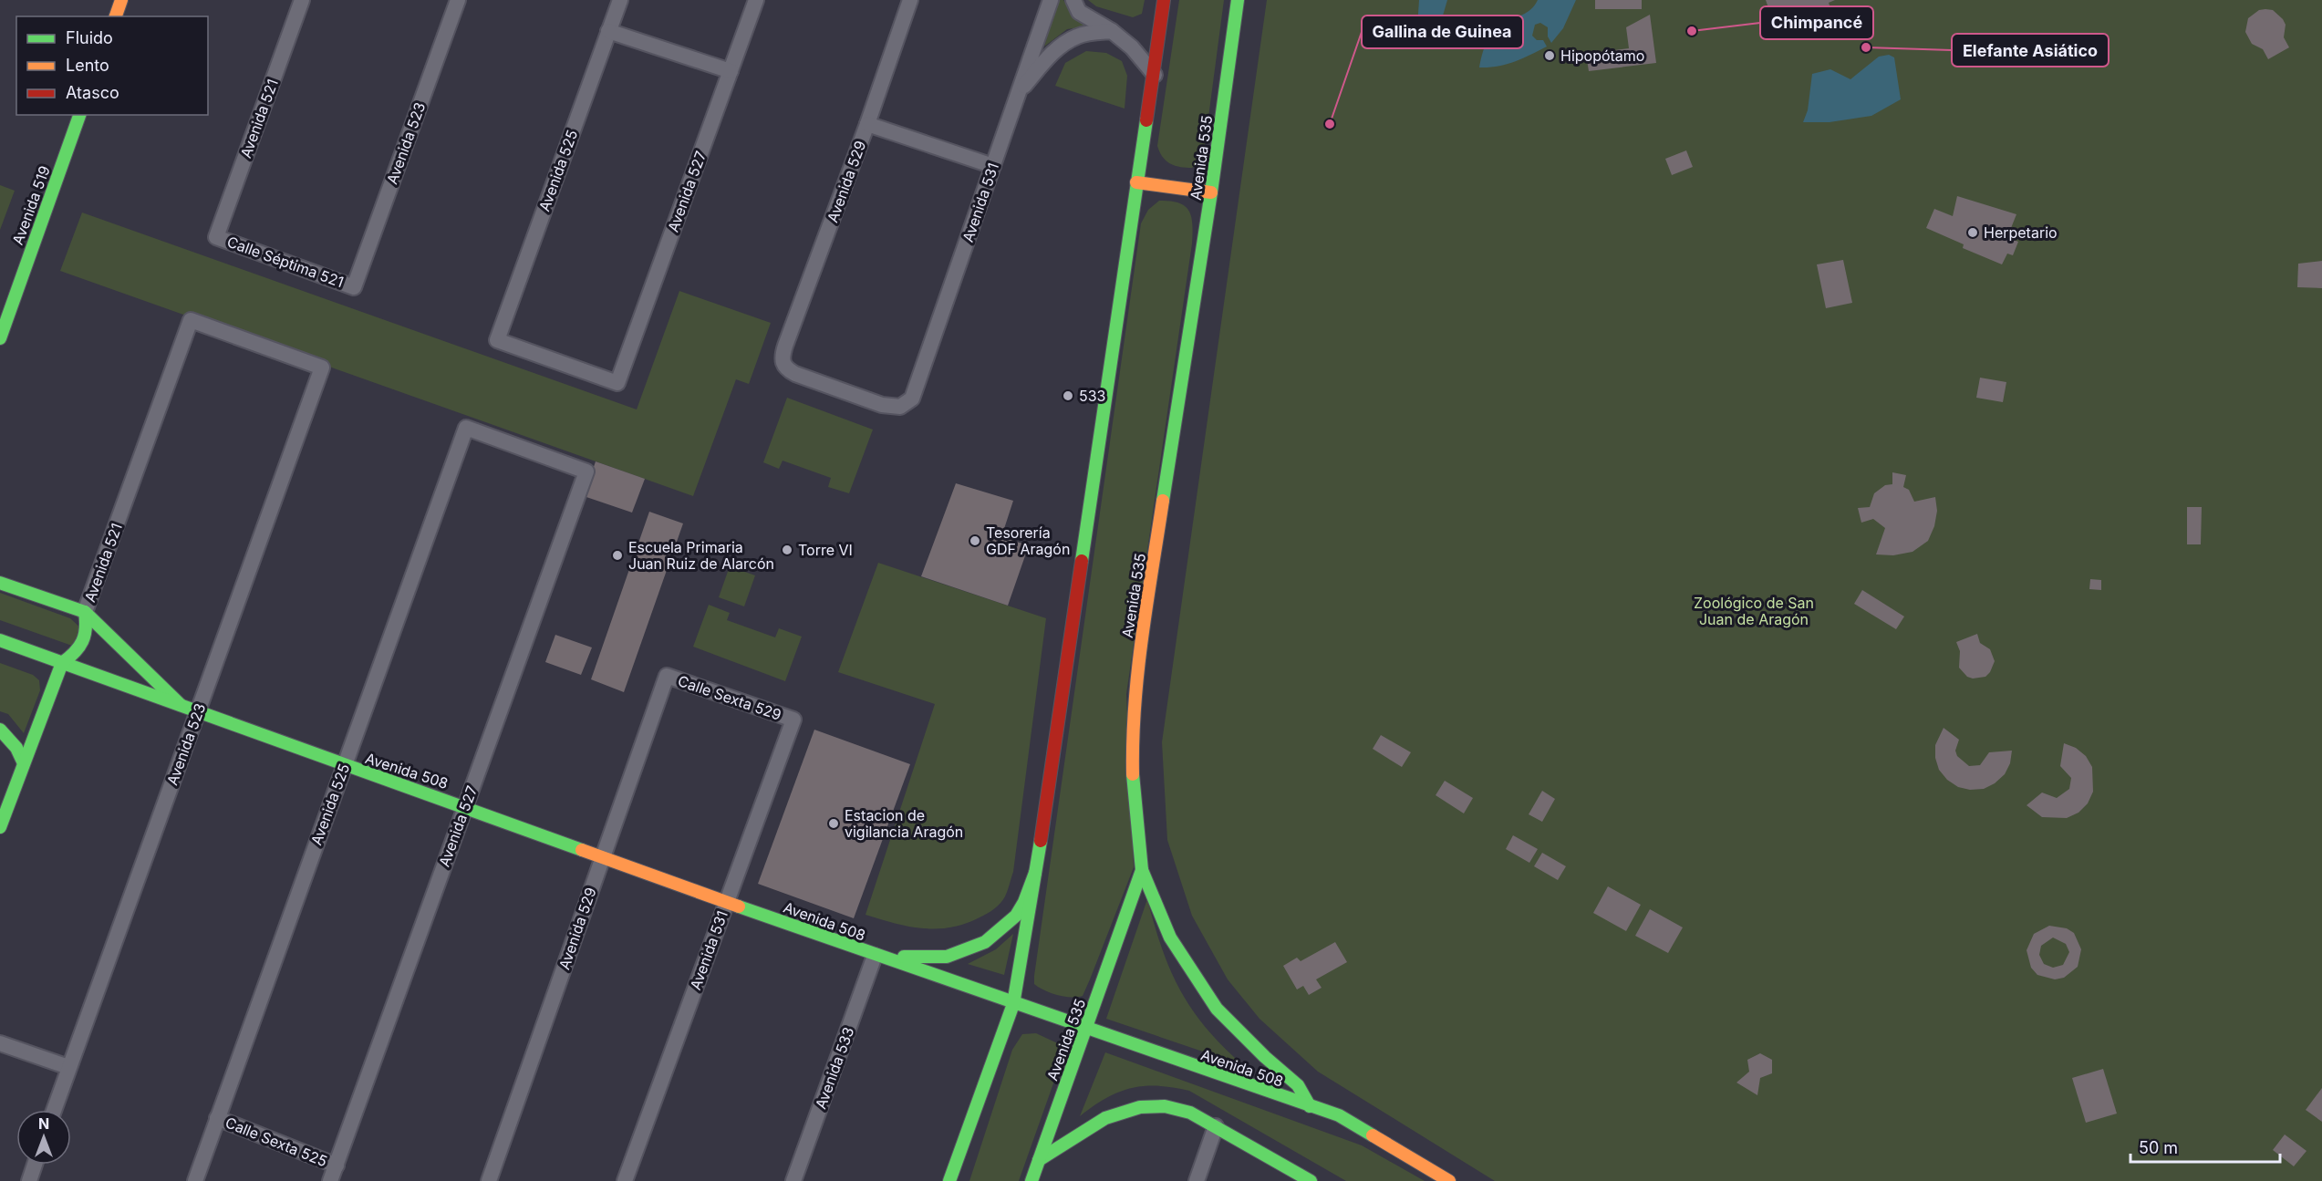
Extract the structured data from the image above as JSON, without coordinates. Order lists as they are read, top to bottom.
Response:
{
  "streets": {
    "street": [
      "Avenida 521",
      "Avenida 523",
      "Avenida 535",
      "Avenida 525",
      "Avenida 529",
      "Avenida 527",
      "Avenida 531",
      "Avenida 519",
      "Calle Séptima 521",
      "Calle Sexta 529",
      "Avenida 508",
      "Avenida 533",
      "Calle Sexta 525"
    ]
  },
  "crossings": [
    ["Avenida 521", "Avenida 523"],
    ["Avenida 521", "Calle Séptima 521"],
    ["Avenida 521", "Avenida 508"],
    ["Avenida 523", "Calle Séptima 521"],
    ["Avenida 523", "Avenida 508"],
    ["Avenida 535", "Avenida 508"],
    ["Avenida 525", "Avenida 527"],
    ["Avenida 525", "Avenida 508"],
    ["Avenida 525", "Calle Sexta 525"],
    ["Avenida 529", "Avenida 531"],
    ["Avenida 529", "Calle Sexta 529"],
    ["Avenida 529", "Avenida 508"],
    ["Avenida 527", "Avenida 508"],
    ["Avenida 527", "Calle Sexta 525"],
    ["Avenida 531", "Calle Sexta 529"],
    ["Avenida 531", "Avenida 508"],
    ["Avenida 508", "Avenida 533"]
  ],
  "parks": ["Zoológico de San Juan de Aragón"],
  "places": [
    "Chimpancé",
    "Elefante Asiático",
    "Hipopótamo",
    "Gallina de Guinea",
    "Herpetario",
    "533",
    "Tesorería GDF Aragón",
    "Torre VI",
    "Escuela Primaria Juan Ruiz de Alarcón",
    "Estacion de vigilancia Aragón"
  ],
  "legend": ["Fluido", "Lento", "Atasco"],
  "scale_bar": "50 m",
  "north": "top"
}
